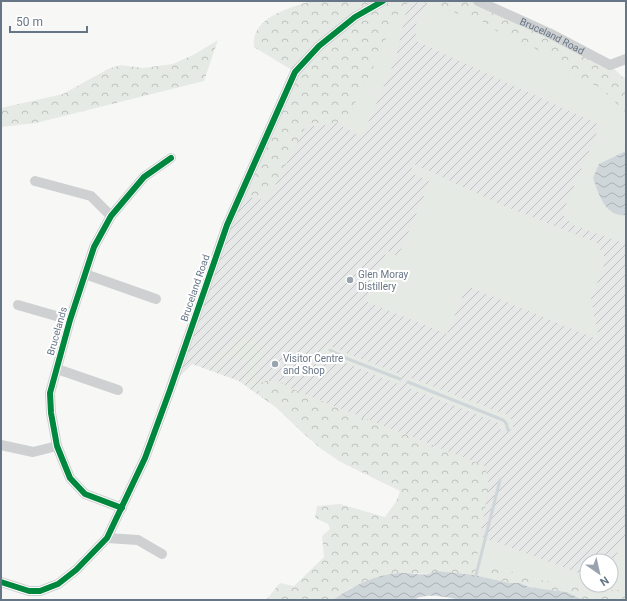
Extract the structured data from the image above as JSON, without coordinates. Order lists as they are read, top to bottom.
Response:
{
  "streets": {
    "street": ["Bruceland Road", "Brucelands"]
  },
  "crossings": [
    ["Bruceland Road", "Brucelands"]
  ],
  "places": ["Glen Moray Distillery", "Visitor Centre and Shop"],
  "scale_bar": "50 m",
  "north": "bottom right"
}
